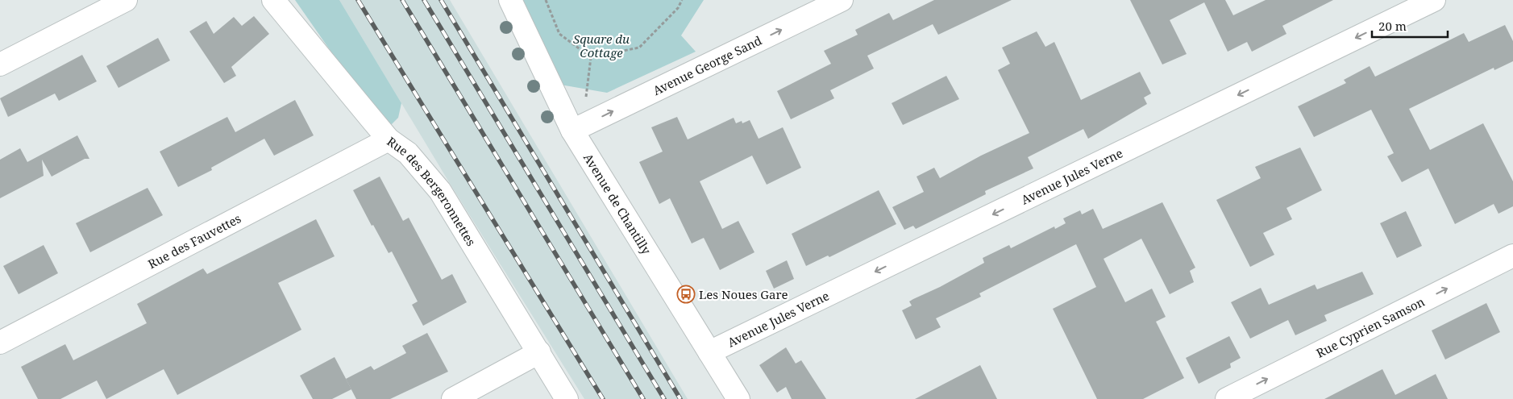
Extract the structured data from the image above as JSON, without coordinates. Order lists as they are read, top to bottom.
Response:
{
  "streets": {
    "street": [
      "Avenue George Sand",
      "Avenue Jules Verne",
      "Rue des Bergeronnettes",
      "Avenue de Chantilly",
      "Rue des Fauvettes",
      "Rue Cyprien Samson"
    ]
  },
  "crossings": [
    ["Avenue George Sand", "Avenue de Chantilly"],
    ["Avenue Jules Verne", "Avenue de Chantilly"],
    ["Rue des Bergeronnettes", "Rue des Fauvettes"]
  ],
  "one_way": ["Avenue George Sand", "Avenue Jules Verne", "Rue Cyprien Samson"],
  "parks": ["Square du Cottage"],
  "places": {
    "bus stop": ["Les Noues Gare"]
  },
  "scale_bar": "20 m"
}
